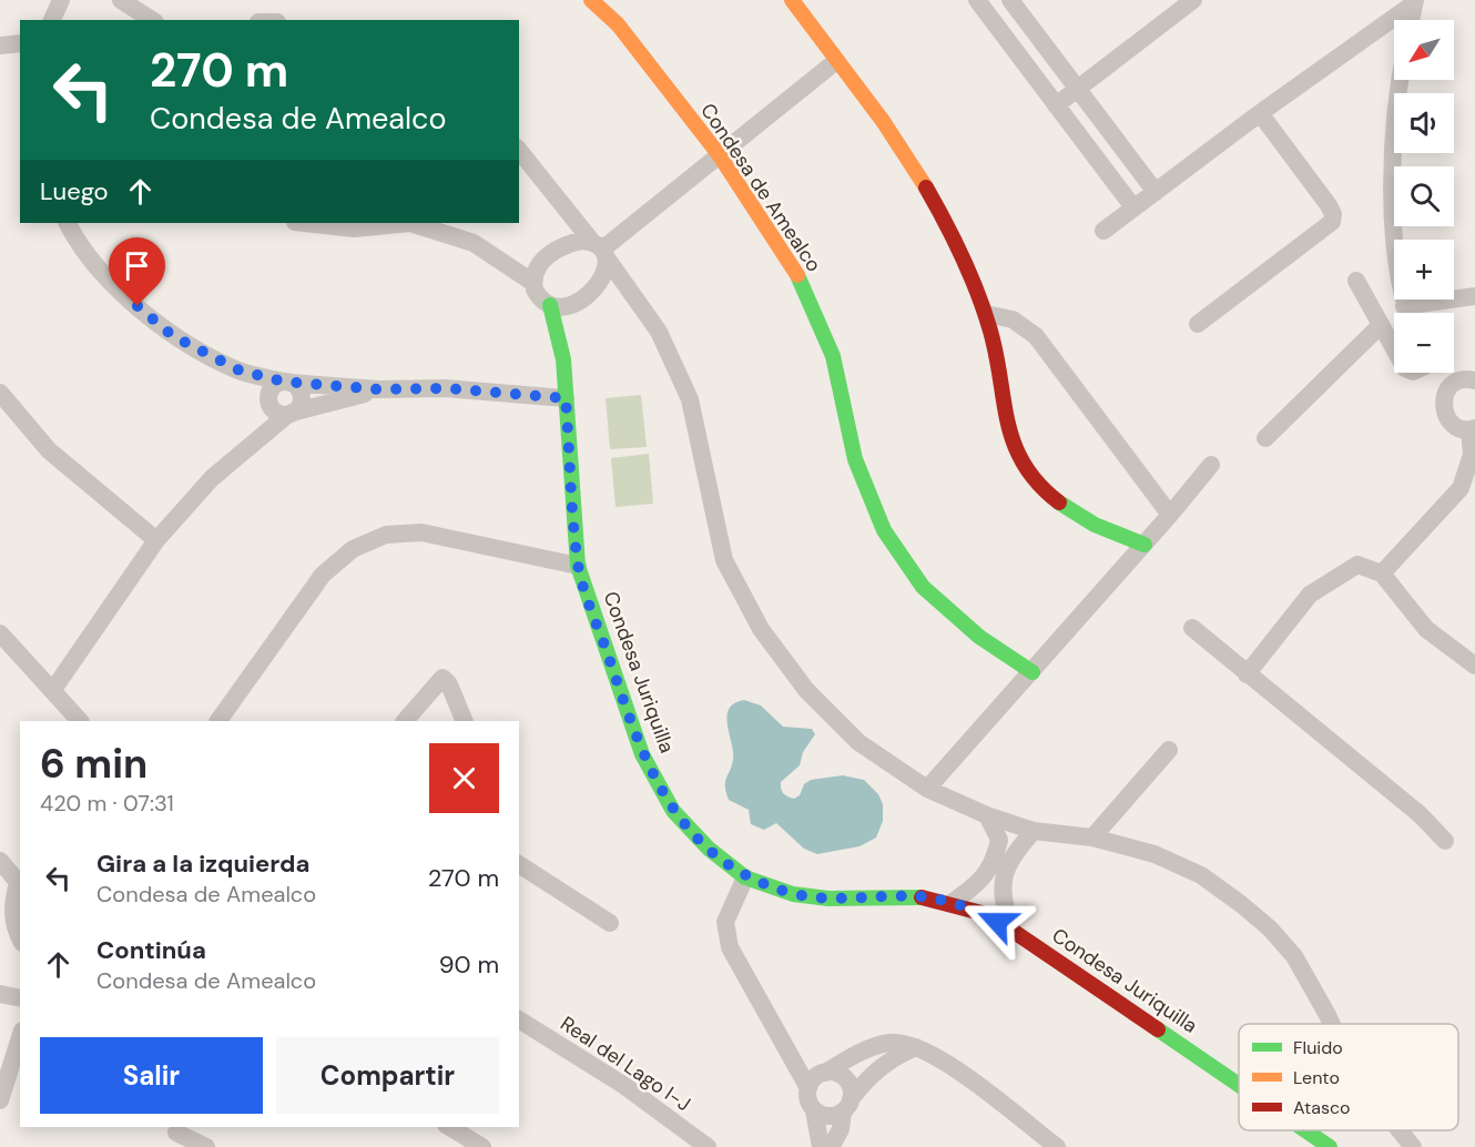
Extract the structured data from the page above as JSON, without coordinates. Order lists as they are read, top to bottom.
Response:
{
  "streets": {
    "street": ["Condesa de Amealco", "Condesa Juriquilla", "Real del Lago I-J"]
  },
  "legend": ["Fluido", "Lento", "Atasco"],
  "north": "bottom left",
  "page": {
    "map_buttons": ["+", "−"],
    "turn": ["270 m", "Condesa de Amealco"],
    "then": "Luego",
    "heading": ["6 min", "420 m · 07:31"],
    "list": [
      {
        "name": "Gira a la izquierda",
        "note": "Condesa de Amealco",
        "value": "270 m"
      },
      {
        "name": "Continúa",
        "note": "Condesa de Amealco",
        "value": "90 m"
      }
    ],
    "buttons": ["Salir", "Compartir"]
  }
}
